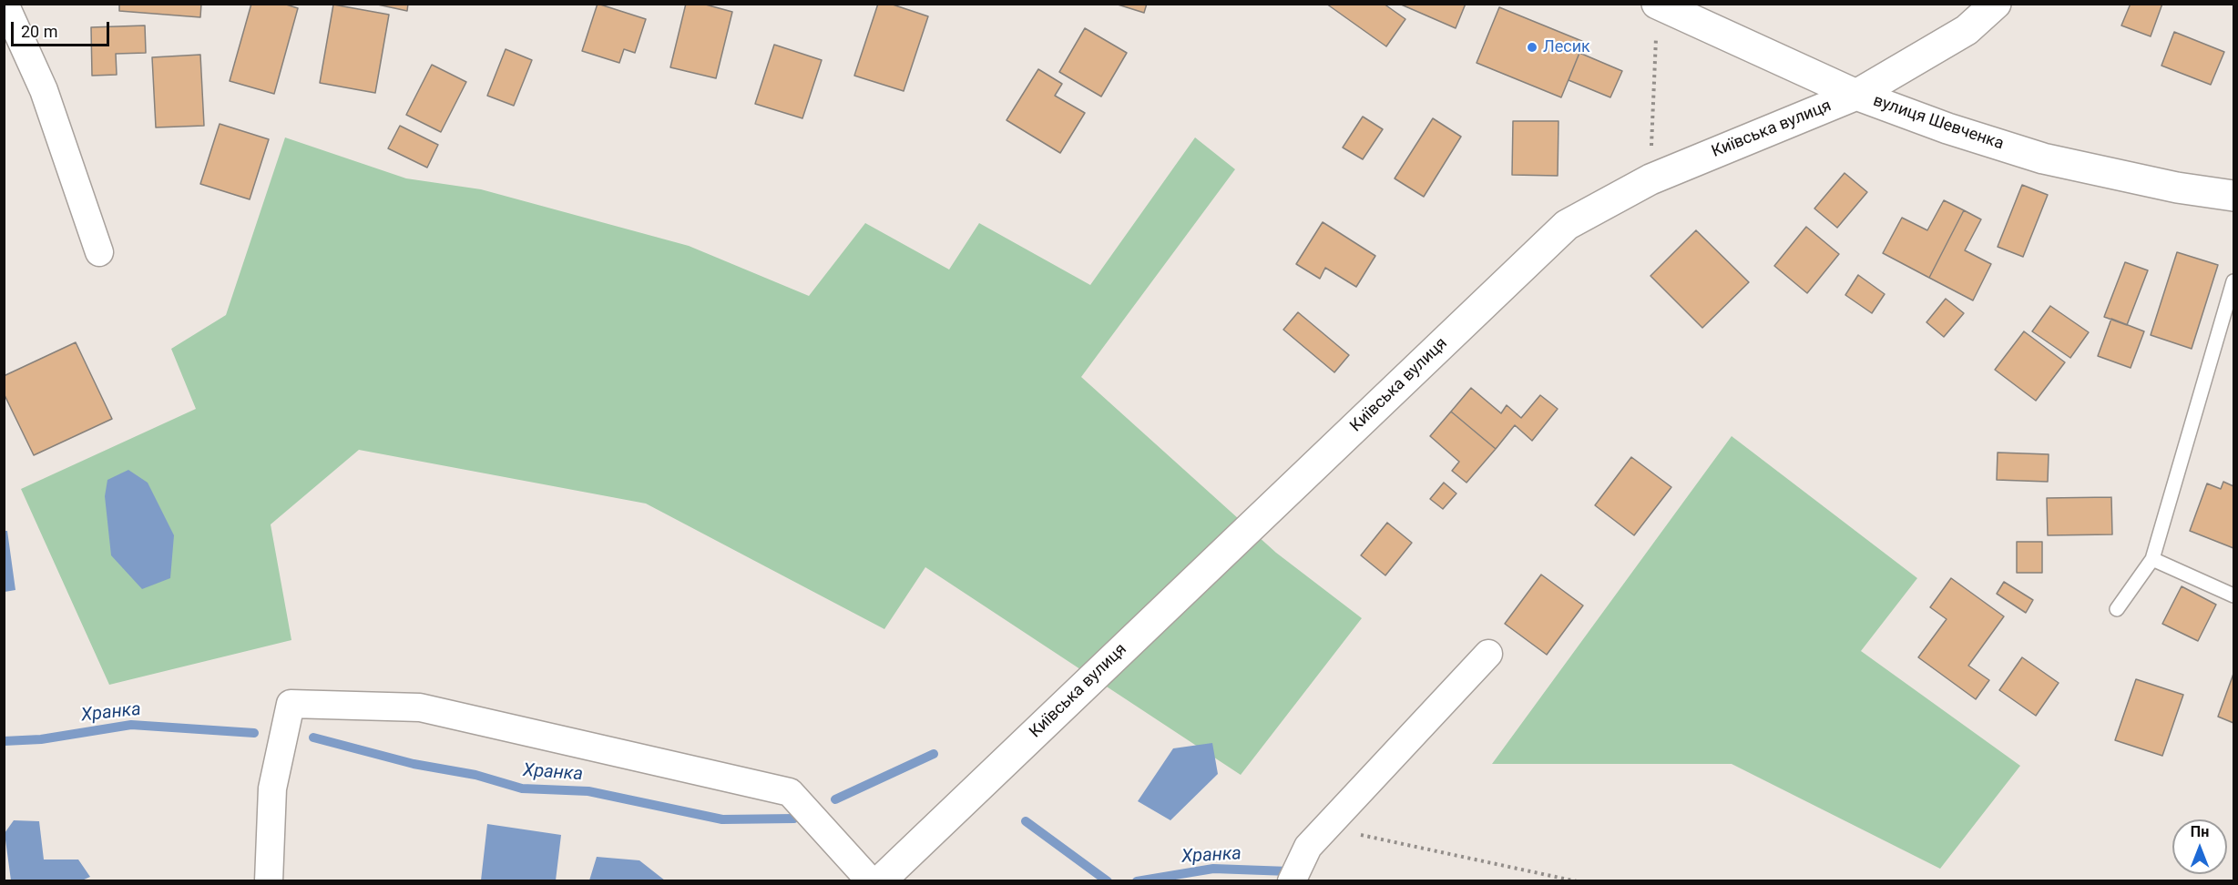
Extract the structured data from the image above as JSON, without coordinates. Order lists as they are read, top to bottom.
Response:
{
  "streets": {
    "street": ["вулиця Шевченка", "Київська вулиця"]
  },
  "crossings": [
    ["вулиця Шевченка", "Київська вулиця"]
  ],
  "water": ["Хранка"],
  "places": ["Лесик"],
  "scale_bar": "20 m",
  "north": "top"
}
